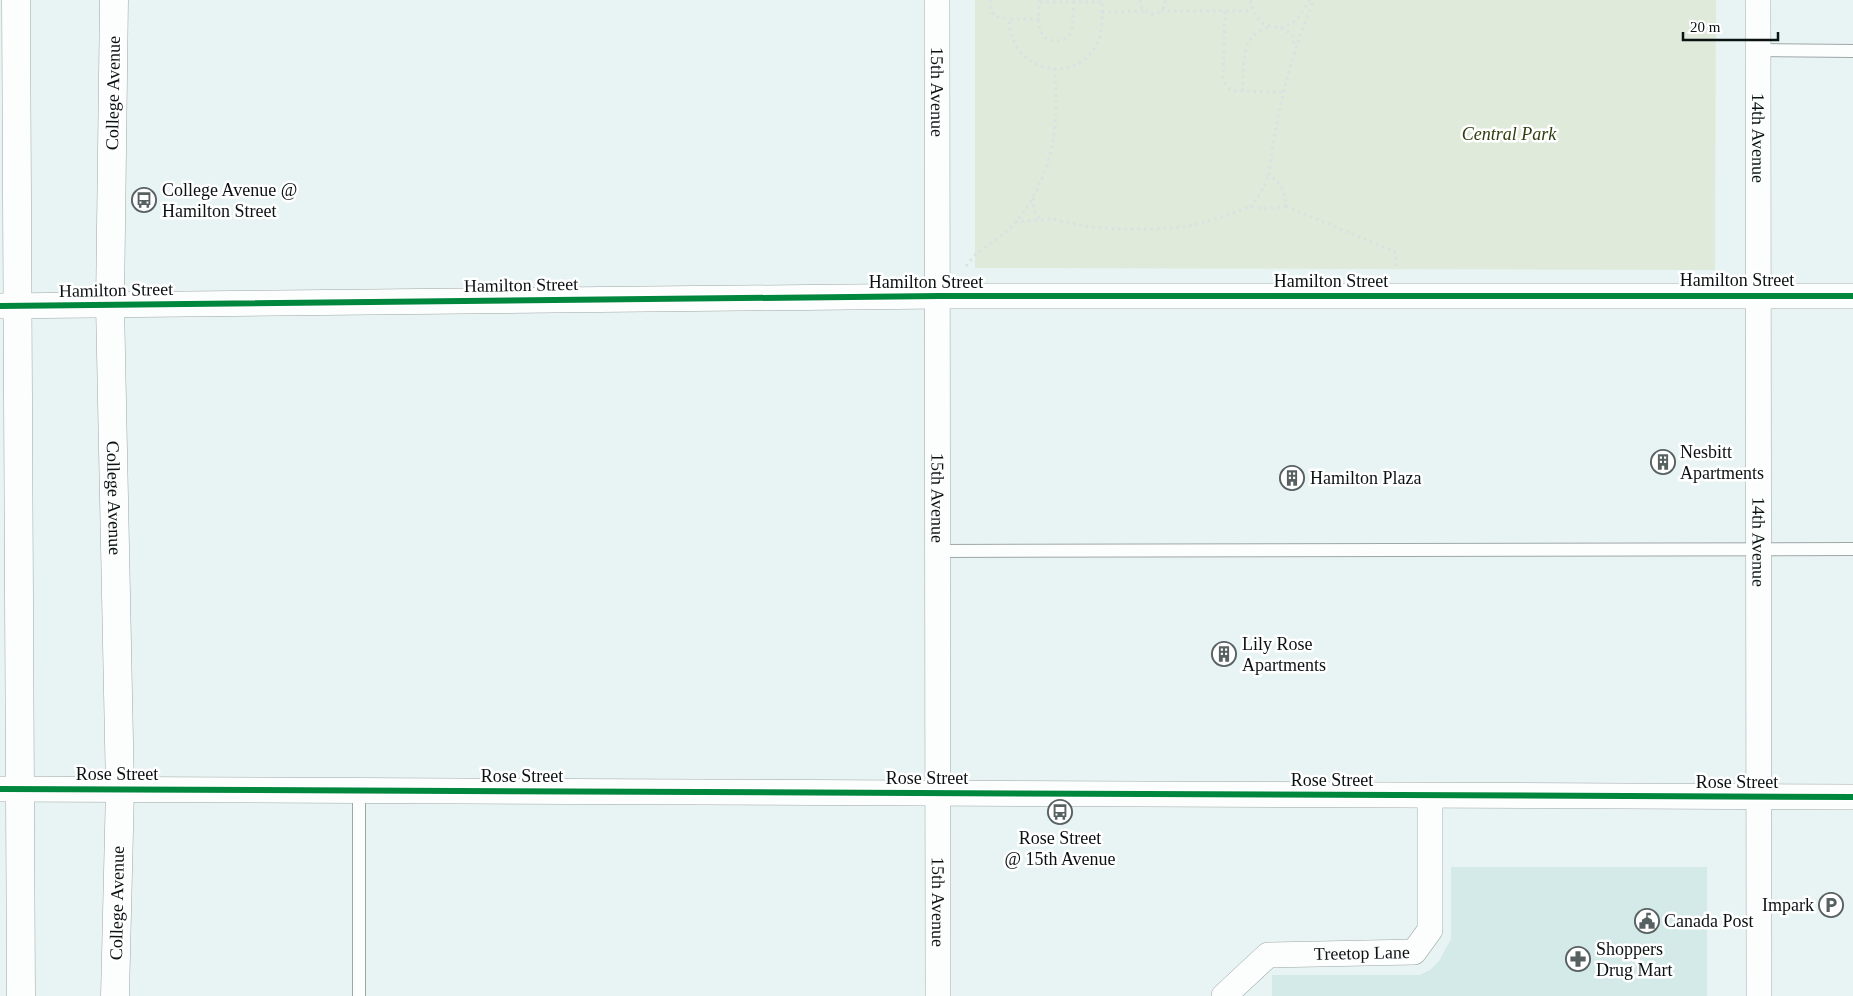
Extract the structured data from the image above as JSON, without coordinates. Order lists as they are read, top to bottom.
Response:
{
  "streets": {
    "main road": ["College Avenue"],
    "street": [
      "15th Avenue",
      "14th Avenue",
      "Hamilton Street",
      "Rose Street",
      "Treetop Lane"
    ]
  },
  "crossings": [
    ["College Avenue", "Hamilton Street"],
    ["College Avenue", "Rose Street"],
    ["15th Avenue", "Hamilton Street"],
    ["15th Avenue", "Rose Street"],
    ["14th Avenue", "Hamilton Street"],
    ["14th Avenue", "Rose Street"],
    ["Rose Street", "Treetop Lane"]
  ],
  "parks": ["Central Park"],
  "places": {
    "bus stop": ["College Avenue @ Hamilton Street", "Rose Street @ 15th Avenue"],
    "building": ["Nesbitt Apartments", "Hamilton Plaza", "Lily Rose Apartments"],
    "parking": ["Impark"],
    "public building": ["Canada Post"],
    "pharmacy": ["Shoppers Drug Mart"]
  },
  "scale_bar": "20 m"
}
